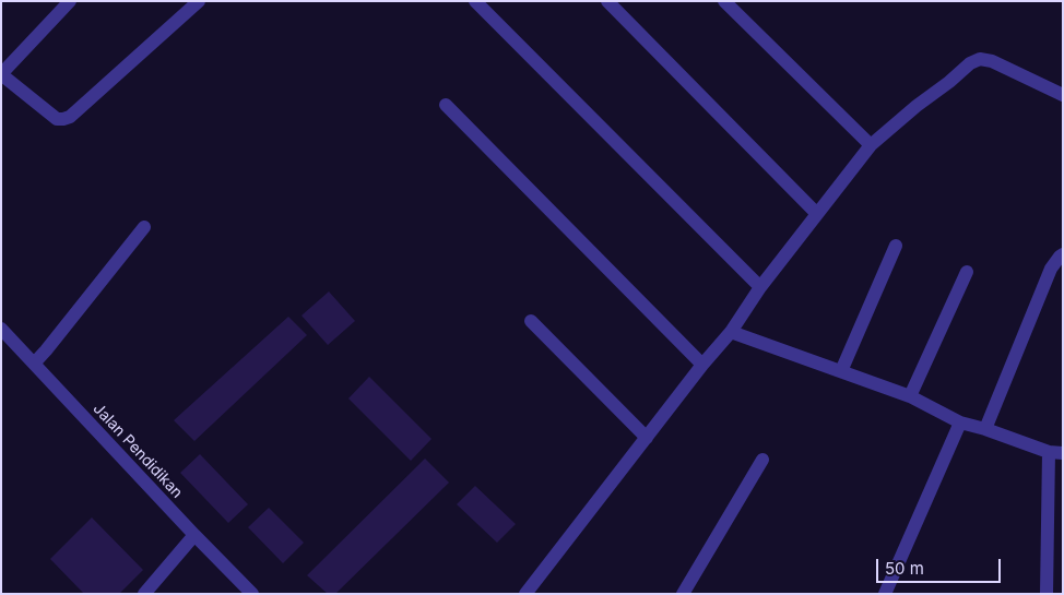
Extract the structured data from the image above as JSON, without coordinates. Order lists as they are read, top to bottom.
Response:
{
  "streets": {
    "street": ["Jalan Pendidikan"]
  },
  "scale_bar": "50 m"
}
